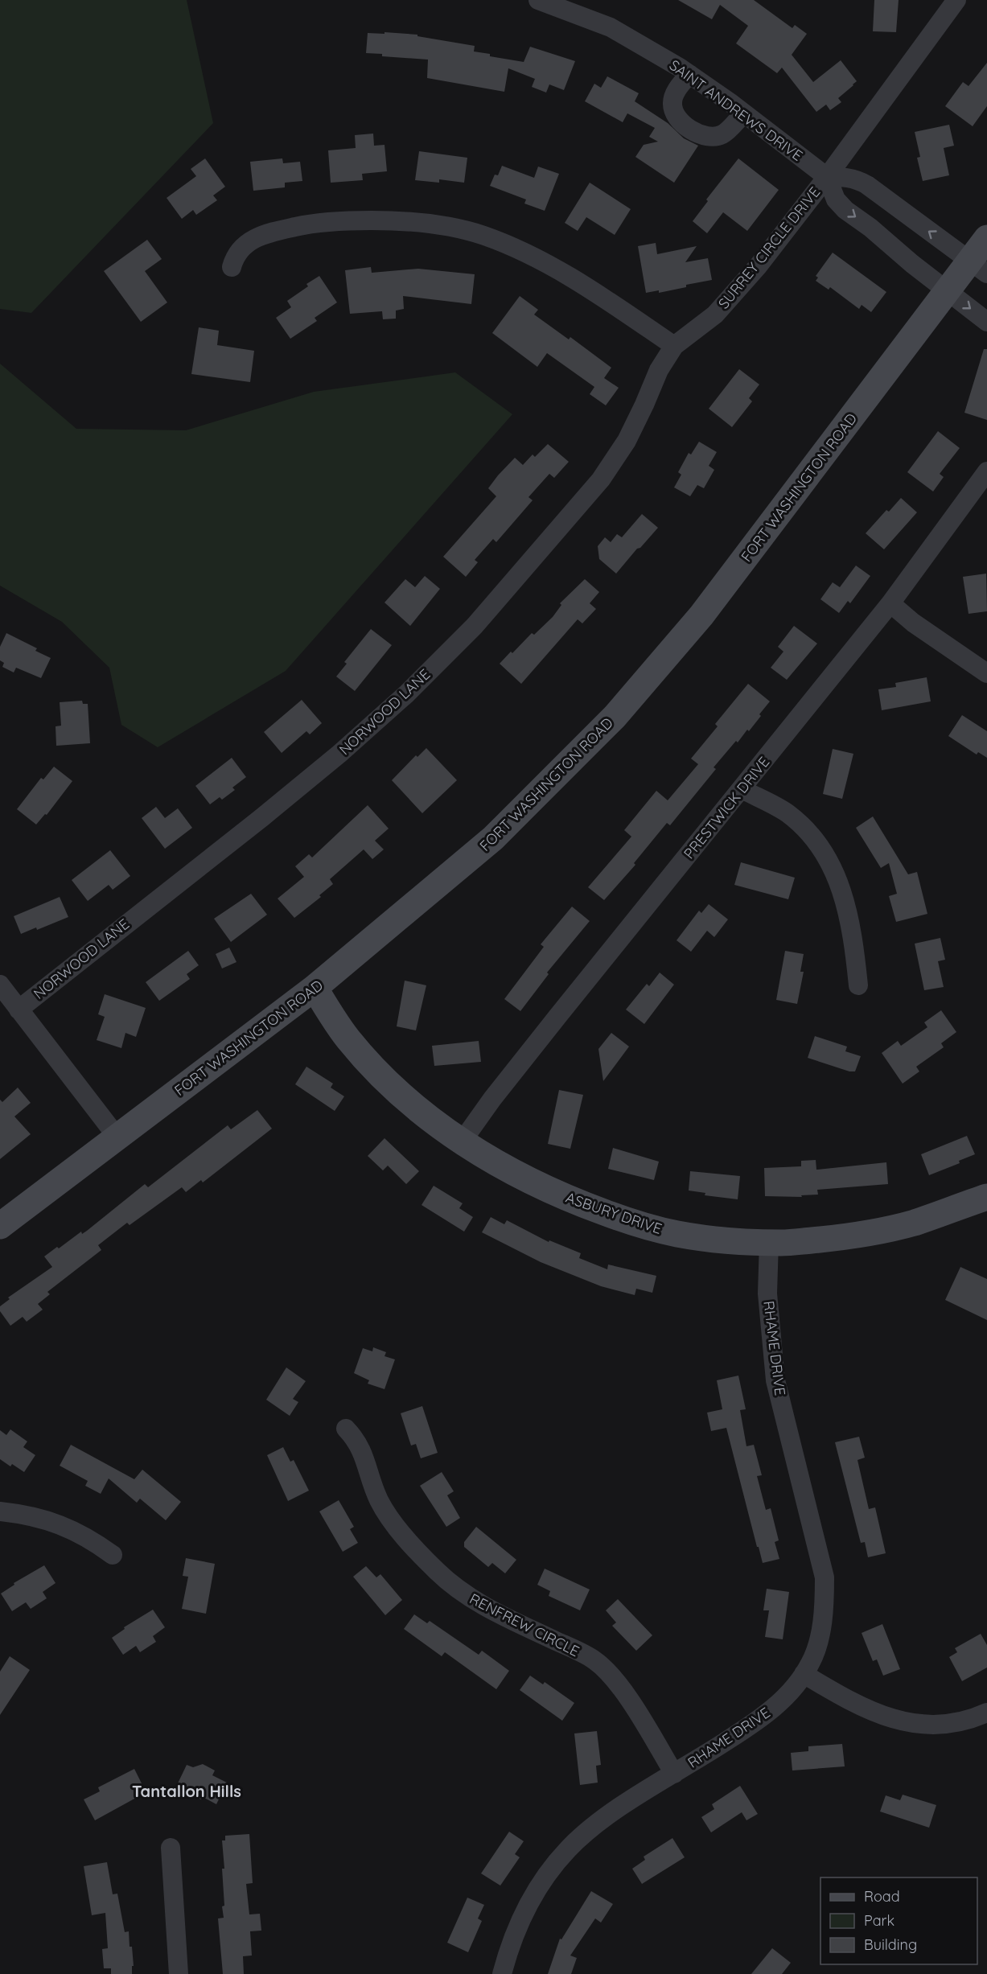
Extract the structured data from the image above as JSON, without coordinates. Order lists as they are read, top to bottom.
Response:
{
  "streets": {
    "main road": ["FORT WASHINGTON ROAD", "ASBURY DRIVE"],
    "street": [
      "SAINT ANDREWS DRIVE",
      "SURREY CIRCLE DRIVE",
      "NORWOOD LANE",
      "PRESTWICK DRIVE",
      "RHAME DRIVE",
      "RENFREW CIRCLE"
    ]
  },
  "crossings": [
    ["SAINT ANDREWS DRIVE", "SURREY CIRCLE DRIVE"],
    ["SURREY CIRCLE DRIVE", "NORWOOD LANE"],
    ["FORT WASHINGTON ROAD", "ASBURY DRIVE"],
    ["PRESTWICK DRIVE", "ASBURY DRIVE"],
    ["ASBURY DRIVE", "RHAME DRIVE"],
    ["RHAME DRIVE", "RENFREW CIRCLE"]
  ],
  "districts": ["Tantallon Hills"],
  "legend": ["Road", "Park", "Building"]
}
